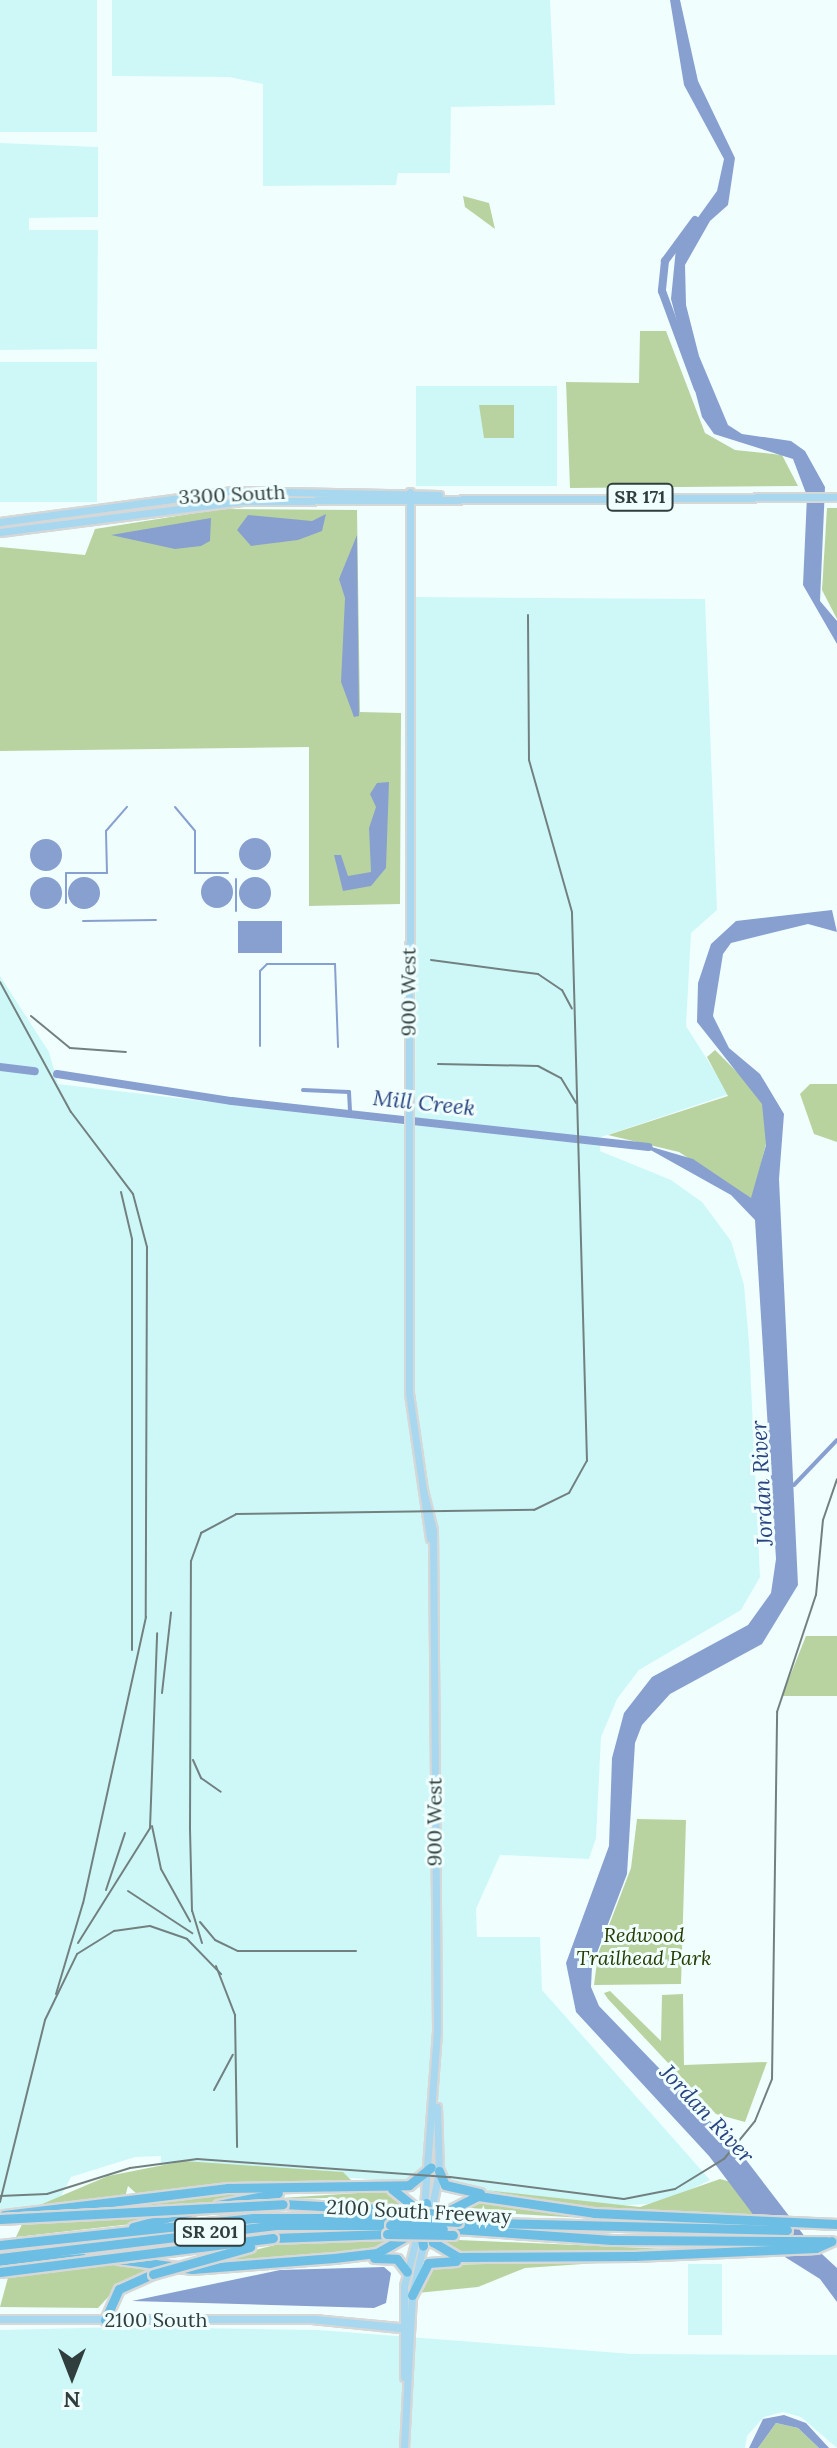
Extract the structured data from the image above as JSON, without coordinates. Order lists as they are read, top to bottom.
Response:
{
  "streets": {
    "highway": ["2100 South Freeway", "SR 201"],
    "main road": [
      "3300 South",
      "SR 171",
      "900 West",
      "2100 South"
    ]
  },
  "crossings": [
    ["3300 South", "900 West"]
  ],
  "water": ["Mill Creek", "Jordan River"],
  "parks": ["Redwood Trailhead Park"],
  "north": "bottom"
}
